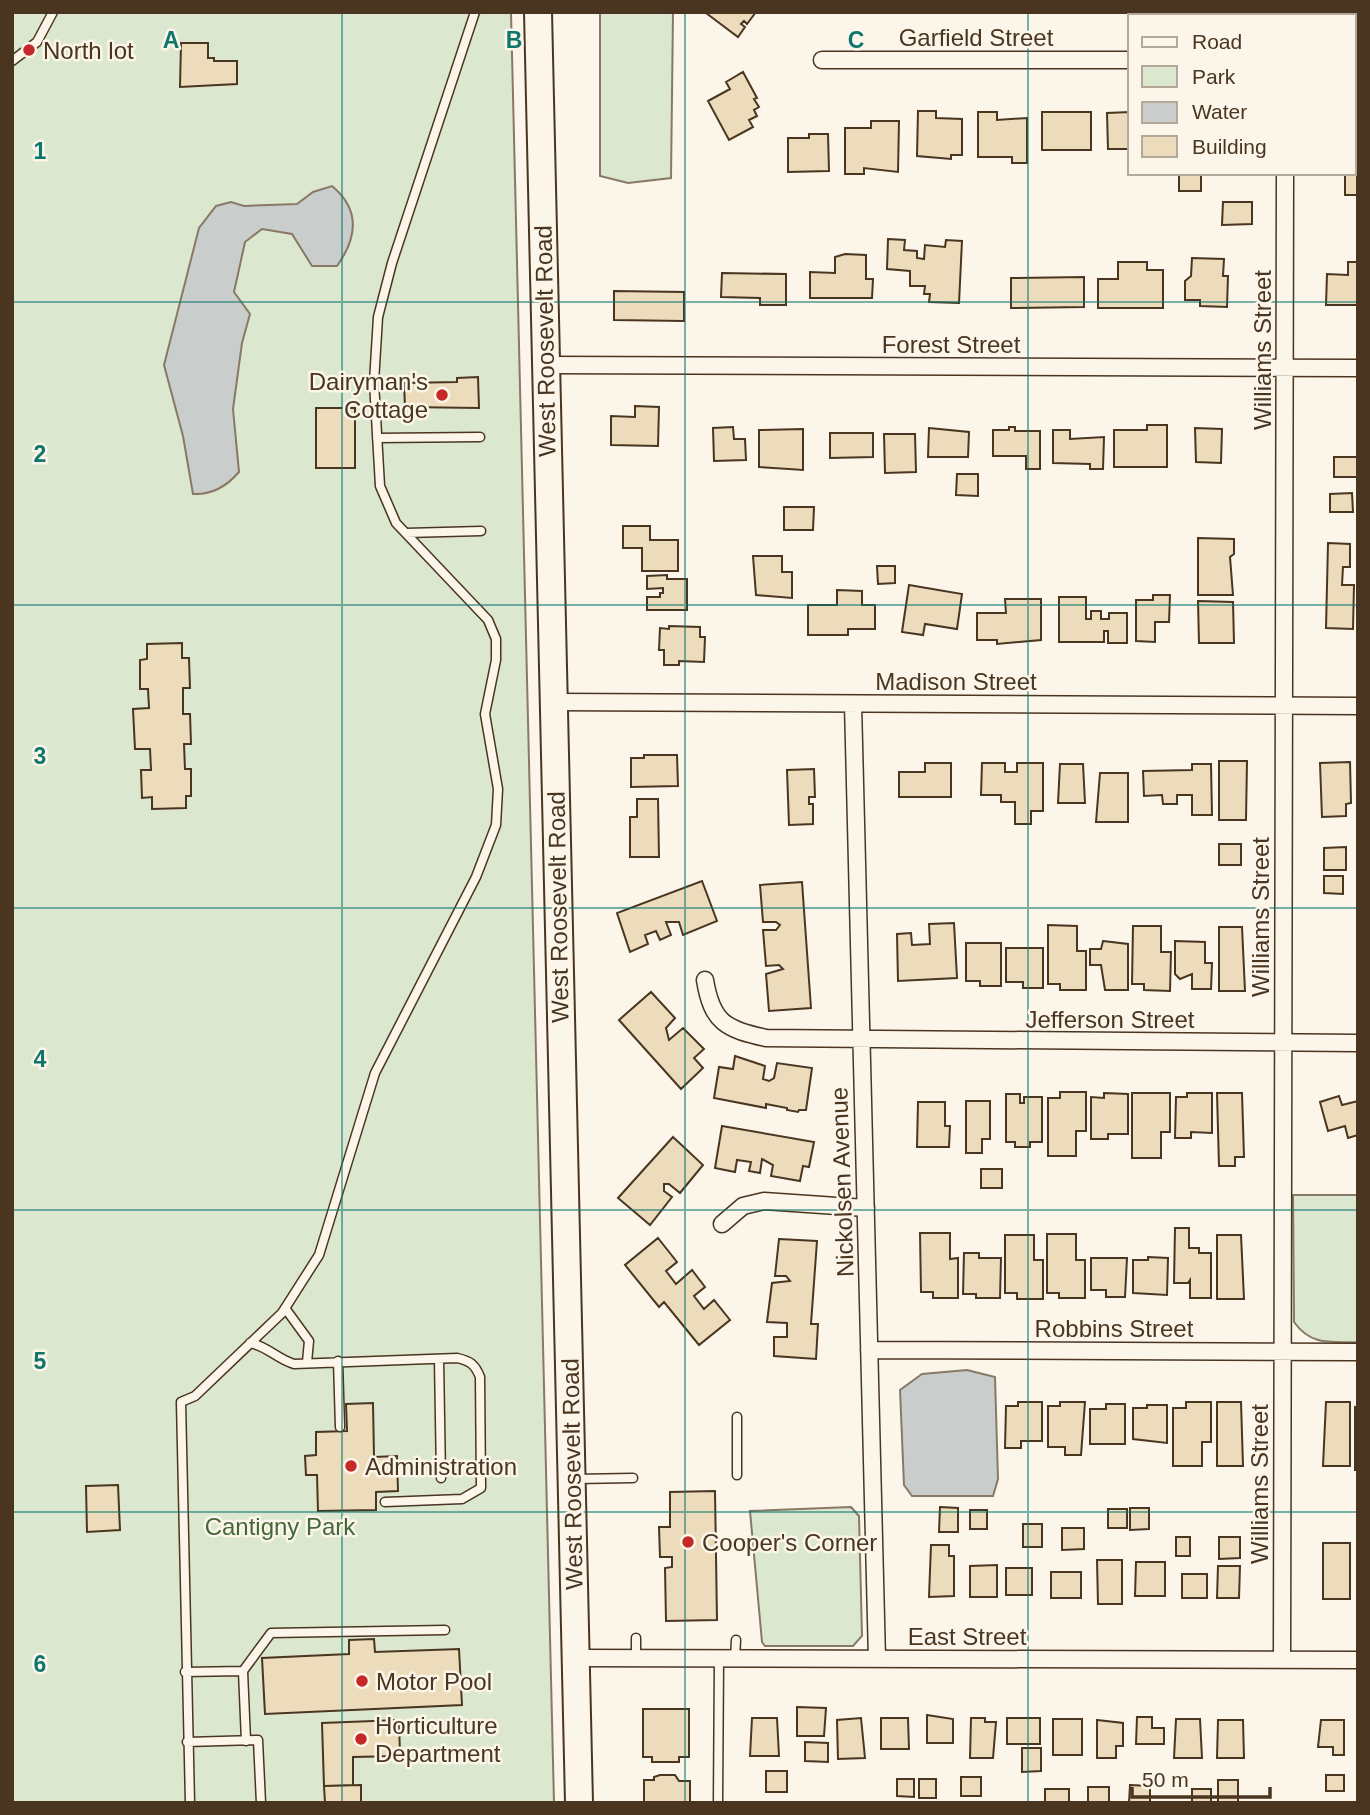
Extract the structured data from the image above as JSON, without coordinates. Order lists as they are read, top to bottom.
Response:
{
  "streets": {
    "main road": ["West Roosevelt Road"],
    "street": [
      "Garfield Street",
      "Forest Street",
      "Williams Street",
      "Madison Street",
      "Jefferson Street",
      "Nickolsen Avenue",
      "Robbins Street",
      "East Street"
    ]
  },
  "crossings": [
    ["West Roosevelt Road", "Forest Street"],
    ["West Roosevelt Road", "Madison Street"],
    ["West Roosevelt Road", "East Street"],
    ["Forest Street", "Williams Street"],
    ["Williams Street", "Madison Street"],
    ["Williams Street", "Jefferson Street"],
    ["Williams Street", "Robbins Street"],
    ["Williams Street", "East Street"],
    ["Madison Street", "Nickolsen Avenue"],
    ["Jefferson Street", "Nickolsen Avenue"],
    ["Nickolsen Avenue", "Robbins Street"],
    ["Nickolsen Avenue", "East Street"]
  ],
  "parks": ["Cantigny Park"],
  "places": [
    "North lot",
    "Dairyman's Cottage",
    "Administration",
    "Cooper's Corner",
    "Motor Pool",
    "Horticulture Department"
  ],
  "legend": [
    "Road",
    "Park",
    "Water",
    "Building"
  ],
  "scale_bar": "50 m",
  "grid": {
    "columns": ["A", "B", "C"],
    "rows": [
      "1",
      "2",
      "3",
      "4",
      "5",
      "6"
    ]
  }
}
